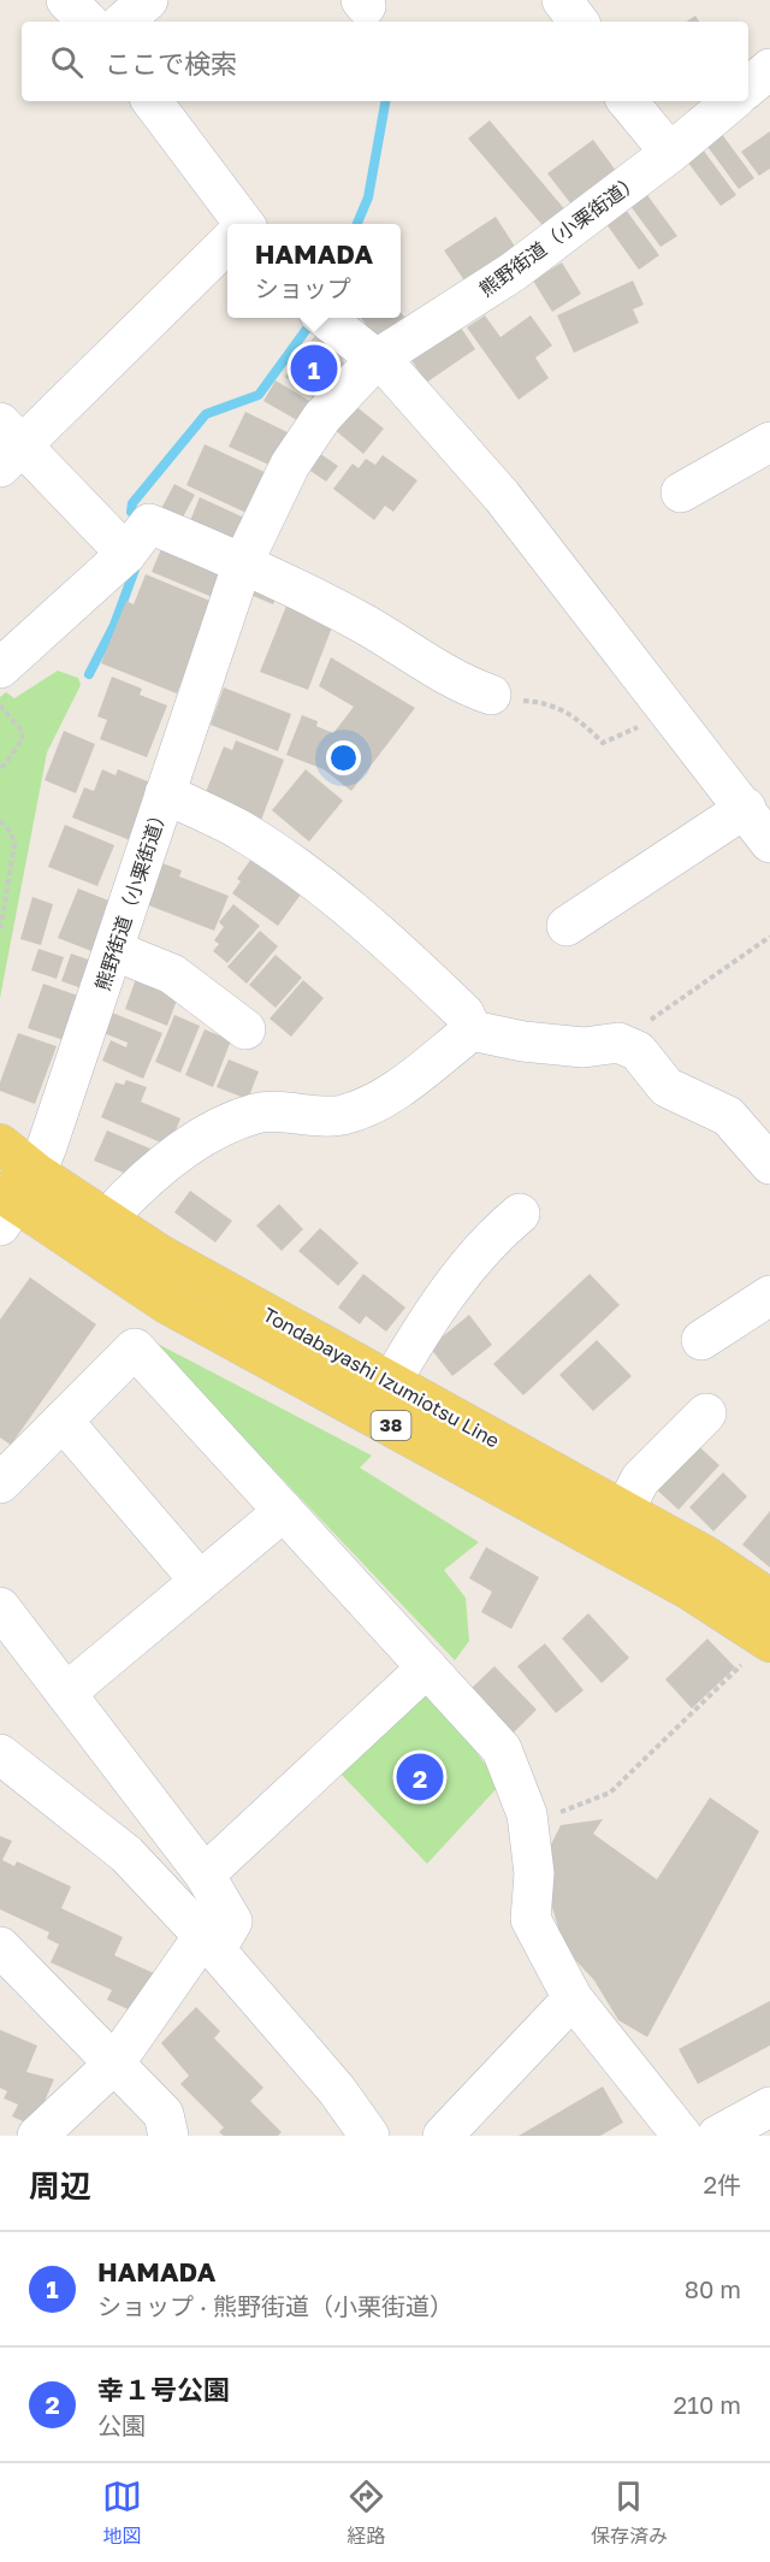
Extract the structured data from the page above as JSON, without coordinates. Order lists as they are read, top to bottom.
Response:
{
  "streets": {
    "main road": ["Tondabayashi Izumiotsu Line", "38"],
    "street": ["熊野街道（小栗街道）"]
  },
  "crossings": [
    ["熊野街道（小栗街道）", "Tondabayashi Izumiotsu Line"]
  ],
  "page": {
    "search": "ここで検索",
    "popup": ["HAMADA", "ショップ"],
    "pins": ["1", "2"],
    "heading": ["周辺", "2件"],
    "list": [
      {
        "mark": "1",
        "name": "HAMADA",
        "note": "ショップ · 熊野街道（小栗街道）",
        "value": "80 m"
      },
      {
        "mark": "2",
        "name": "幸１号公園",
        "note": "公園",
        "value": "210 m"
      }
    ],
    "nav": ["地図", "経路", "保存済み"]
  }
}
